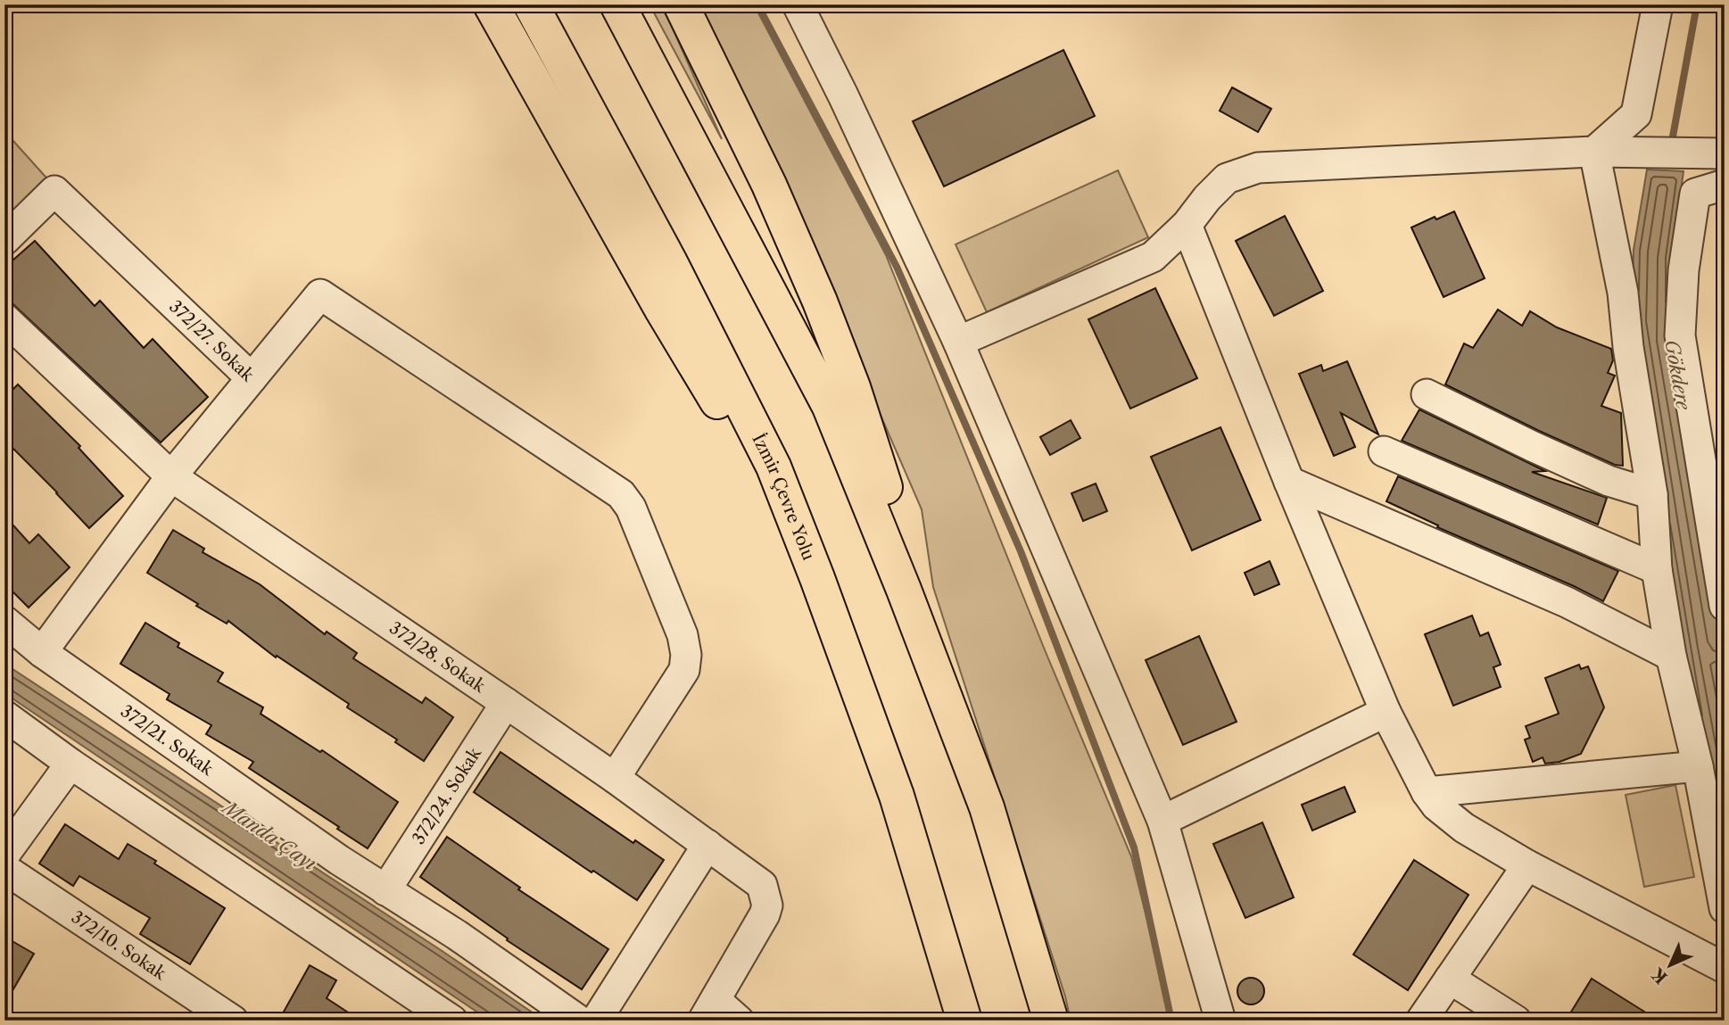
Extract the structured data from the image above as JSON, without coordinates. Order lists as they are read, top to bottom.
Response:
{
  "streets": {
    "highway": ["İzmir Çevre Yolu"],
    "street": [
      "372/27. Sokak",
      "372/28. Sokak",
      "372/21. Sokak",
      "372/24. Sokak",
      "372/10. Sokak"
    ]
  },
  "crossings": [
    ["372/27. Sokak", "372/28. Sokak"],
    ["372/27. Sokak", "372/21. Sokak"],
    ["372/28. Sokak", "372/24. Sokak"],
    ["372/21. Sokak", "372/24. Sokak"]
  ],
  "water": ["Gökdere", "Manda Çayı"],
  "north": "bottom left"
}
